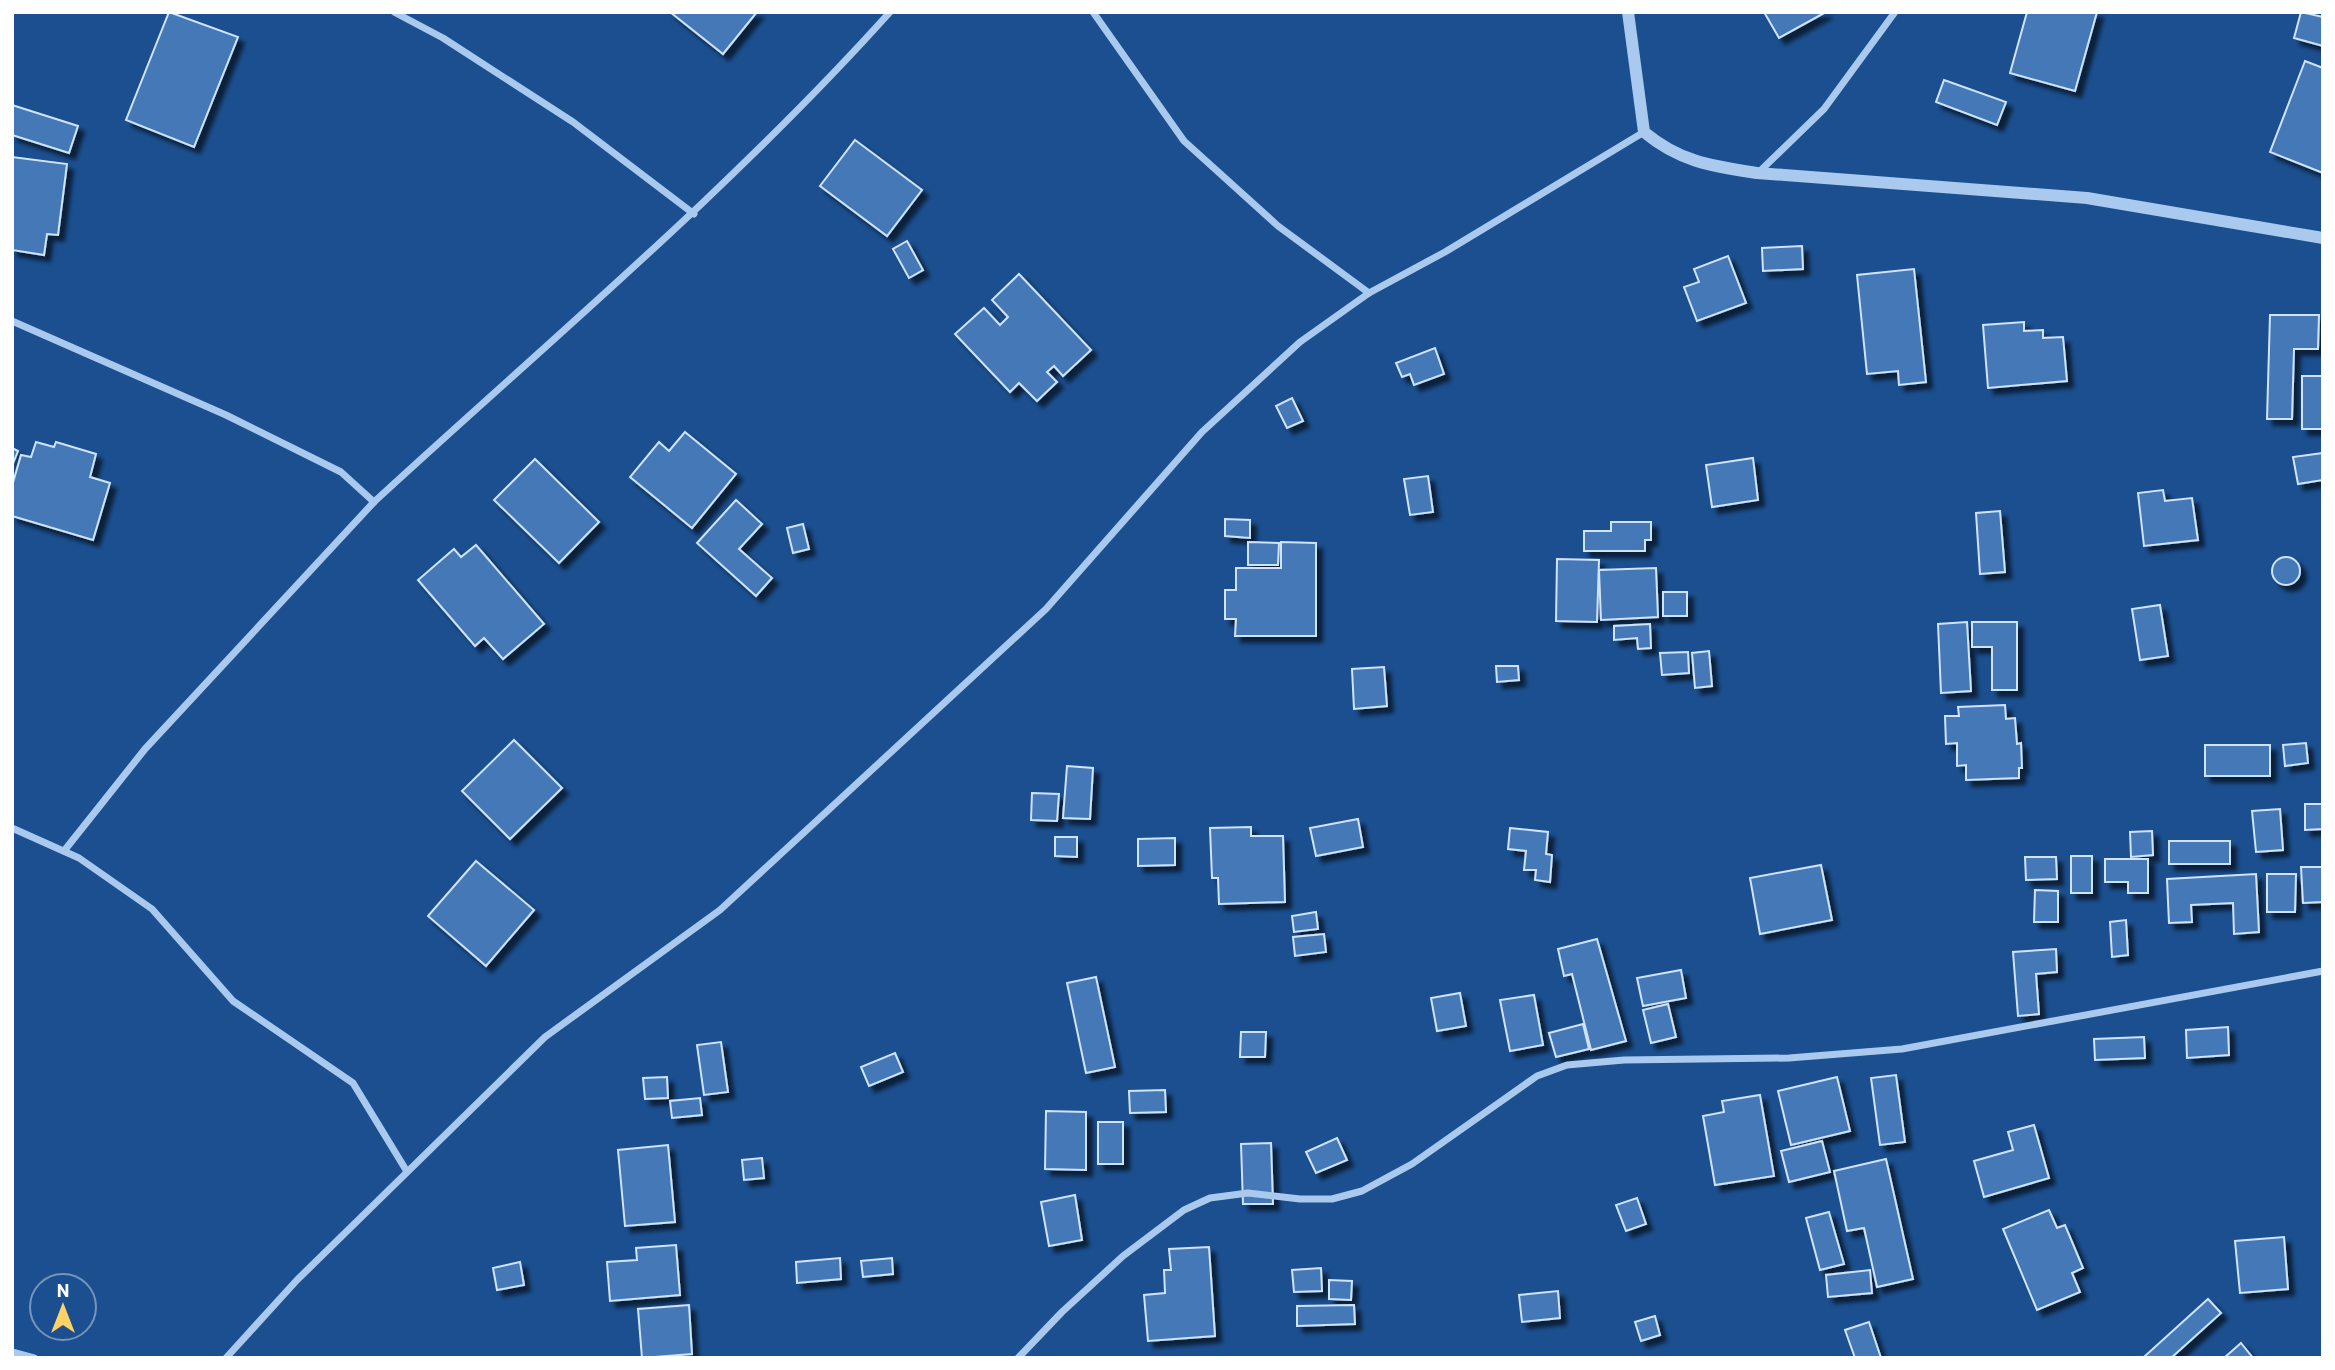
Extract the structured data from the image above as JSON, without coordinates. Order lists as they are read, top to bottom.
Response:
{
  "north": "top"
}
